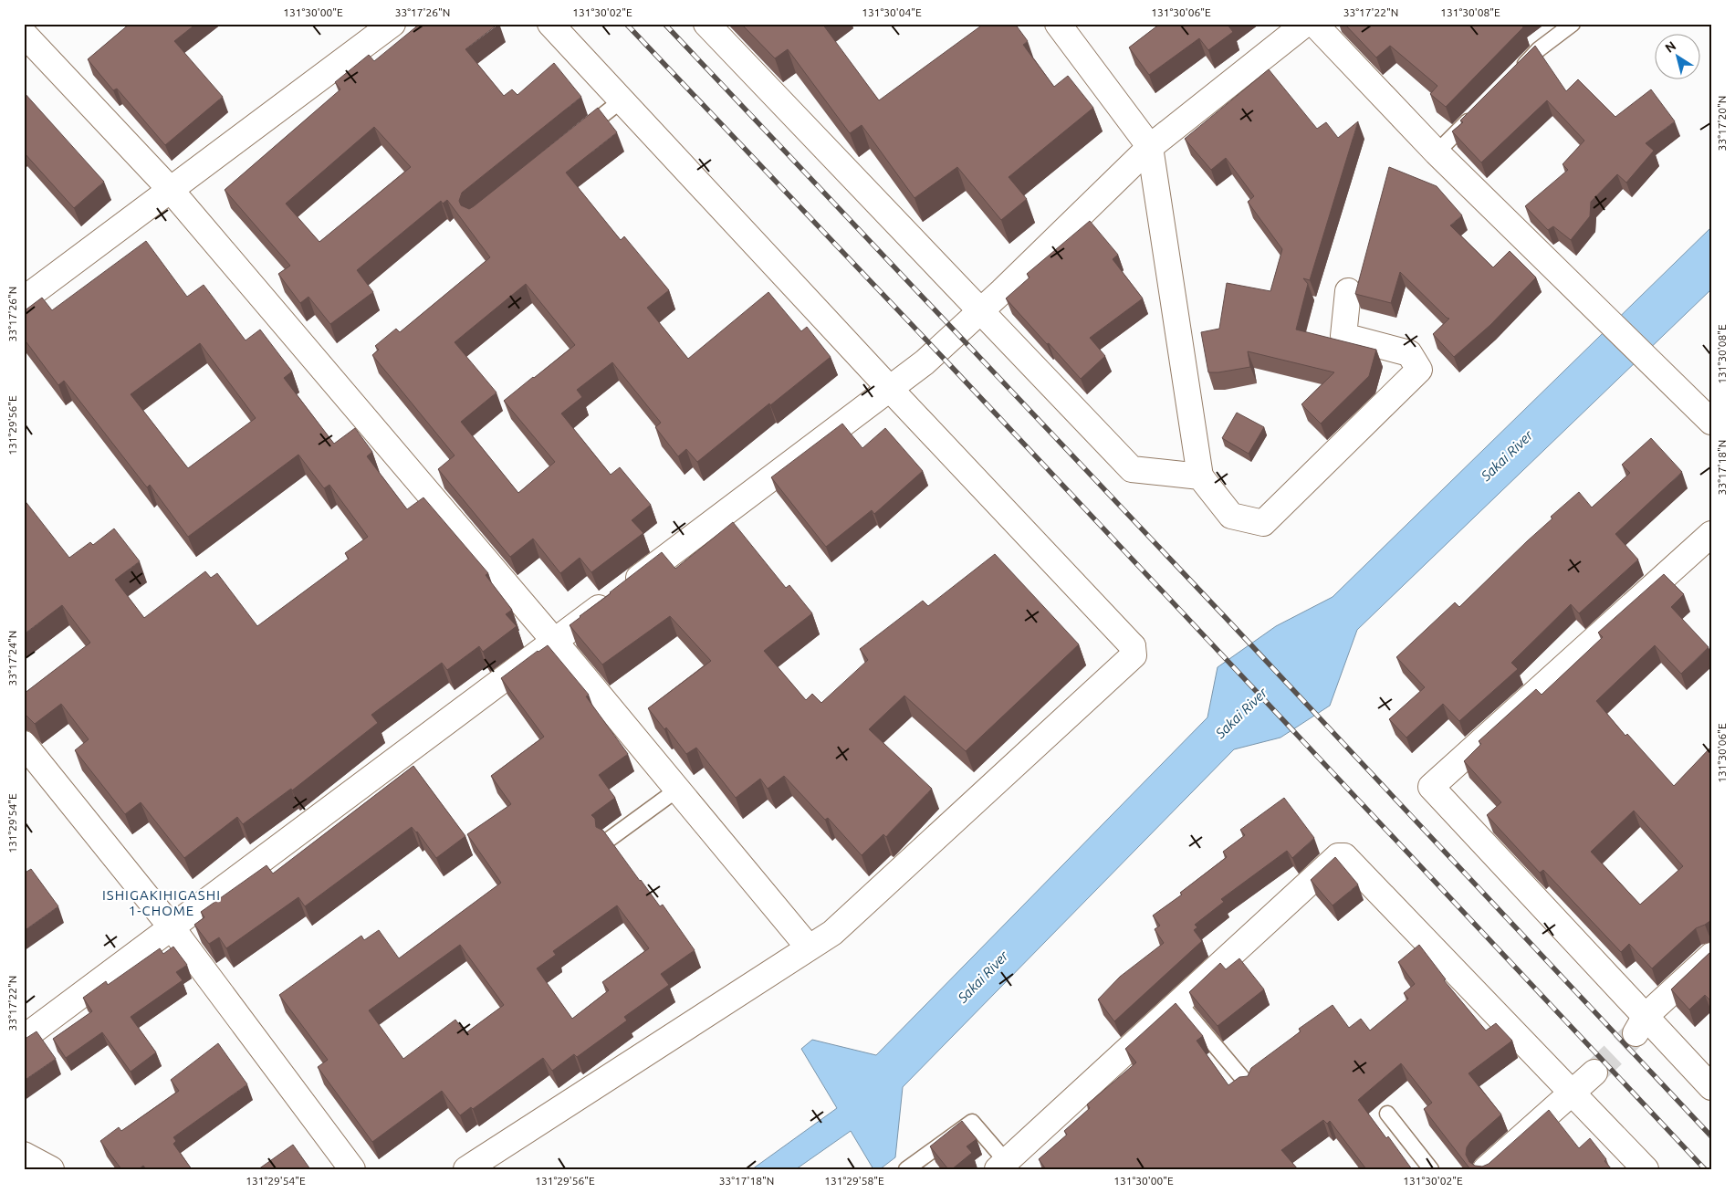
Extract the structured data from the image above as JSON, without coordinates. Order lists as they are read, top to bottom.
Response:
{
  "districts": ["ISHIGAKIHIGASHI 1-CHOME"],
  "water": ["Sakai River"],
  "north": "top left",
  "coordinates": [
    "131°30'00\"E",
    "33°17'26\"N",
    "131°30'02\"E",
    "131°30'04\"E",
    "131°30'06\"E",
    "33°17'22\"N",
    "131°30'08\"E",
    "33°17'20\"N",
    "131°29'56\"E",
    "33°17'18\"N",
    "33°17'24\"N",
    "131°29'54\"E",
    "131°29'58\"E"
  ]
}
